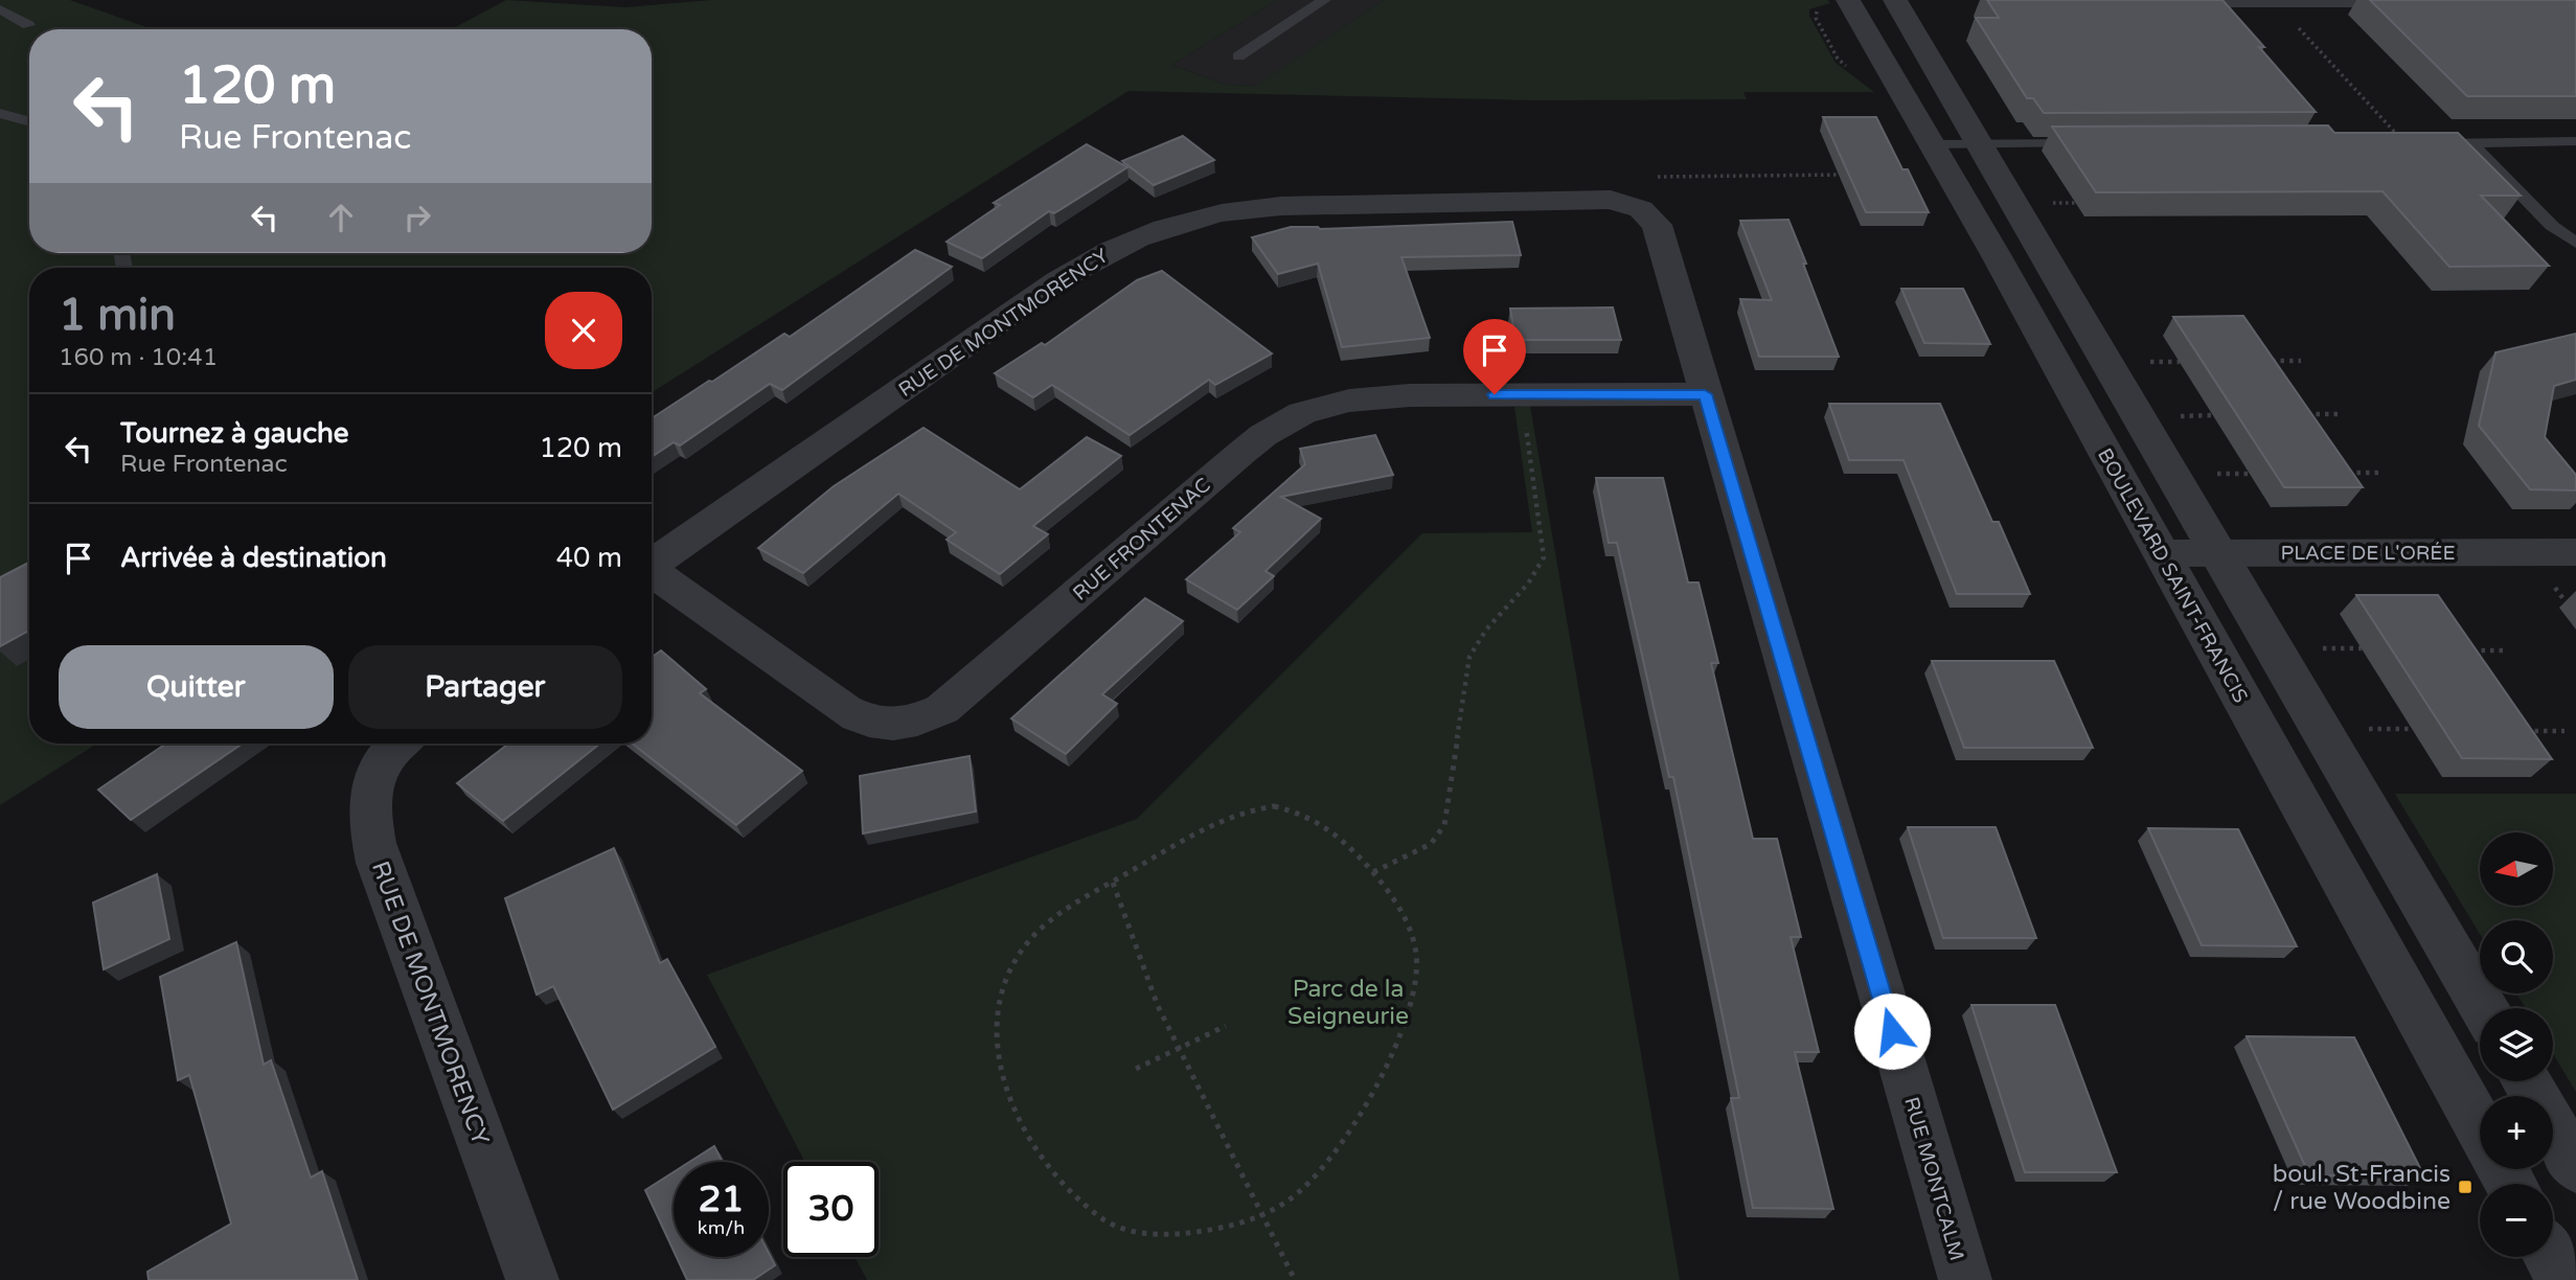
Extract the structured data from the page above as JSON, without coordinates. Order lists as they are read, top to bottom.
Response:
{
  "streets": {
    "street": [
      "RUE DE MONTMORENCY",
      "RUE FRONTENAC",
      "PLACE DE L'ORÉE",
      "BOULEVARD SAINT-FRANCIS",
      "RUE MONTCALM"
    ]
  },
  "crossings": [
    ["RUE DE MONTMORENCY", "RUE MONTCALM"],
    ["RUE FRONTENAC", "RUE MONTCALM"],
    ["PLACE DE L'ORÉE", "BOULEVARD SAINT-FRANCIS"]
  ],
  "parks": ["Parc de la Seigneurie"],
  "places": {
    "transit": ["boul. St-Francis / rue Woodbine"]
  },
  "north": "left",
  "page": {
    "turn": ["120 m", "Rue Frontenac"],
    "heading": ["1 min", "160 m · 10:41"],
    "list": [
      {
        "name": "Tournez à gauche",
        "note": "Rue Frontenac",
        "value": "120 m"
      },
      {
        "name": "Arrivée à destination",
        "value": "40 m"
      }
    ],
    "buttons": ["Quitter", "Partager"],
    "map_buttons": ["+", "−"],
    "speed": "21 km/h",
    "limit": "30"
  }
}
